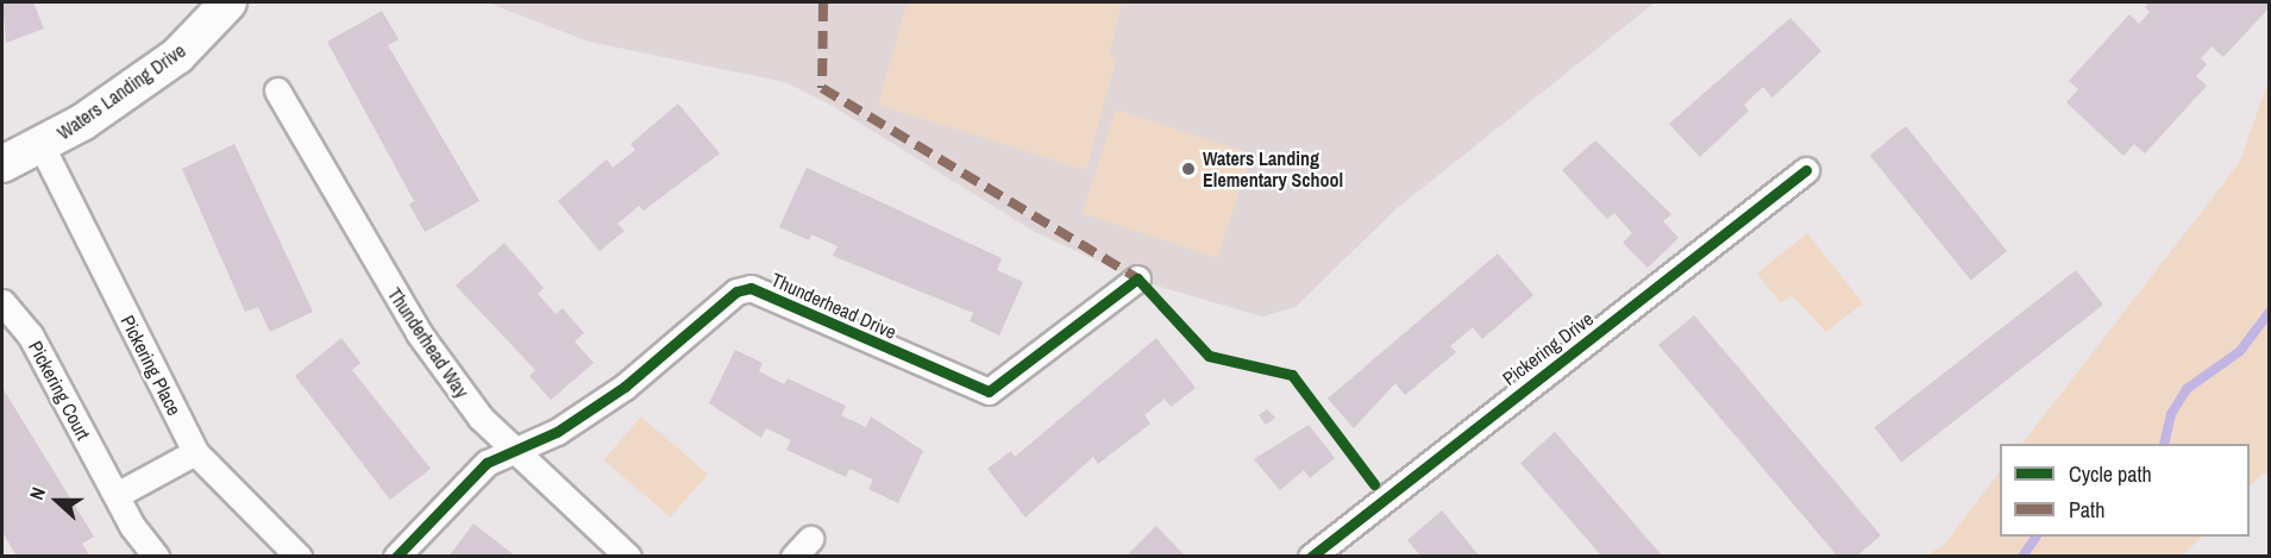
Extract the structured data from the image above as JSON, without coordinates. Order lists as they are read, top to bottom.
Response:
{
  "streets": {
    "street": [
      "Waters Landing Drive",
      "Thunderhead Drive",
      "Thunderhead Way",
      "Pickering Drive",
      "Pickering Place",
      "Pickering Court"
    ]
  },
  "crossings": [
    ["Waters Landing Drive", "Pickering Place"],
    ["Thunderhead Drive", "Thunderhead Way"]
  ],
  "places": ["Waters Landing Elementary School"],
  "legend": ["Cycle path", "Path"],
  "north": "left"
}
